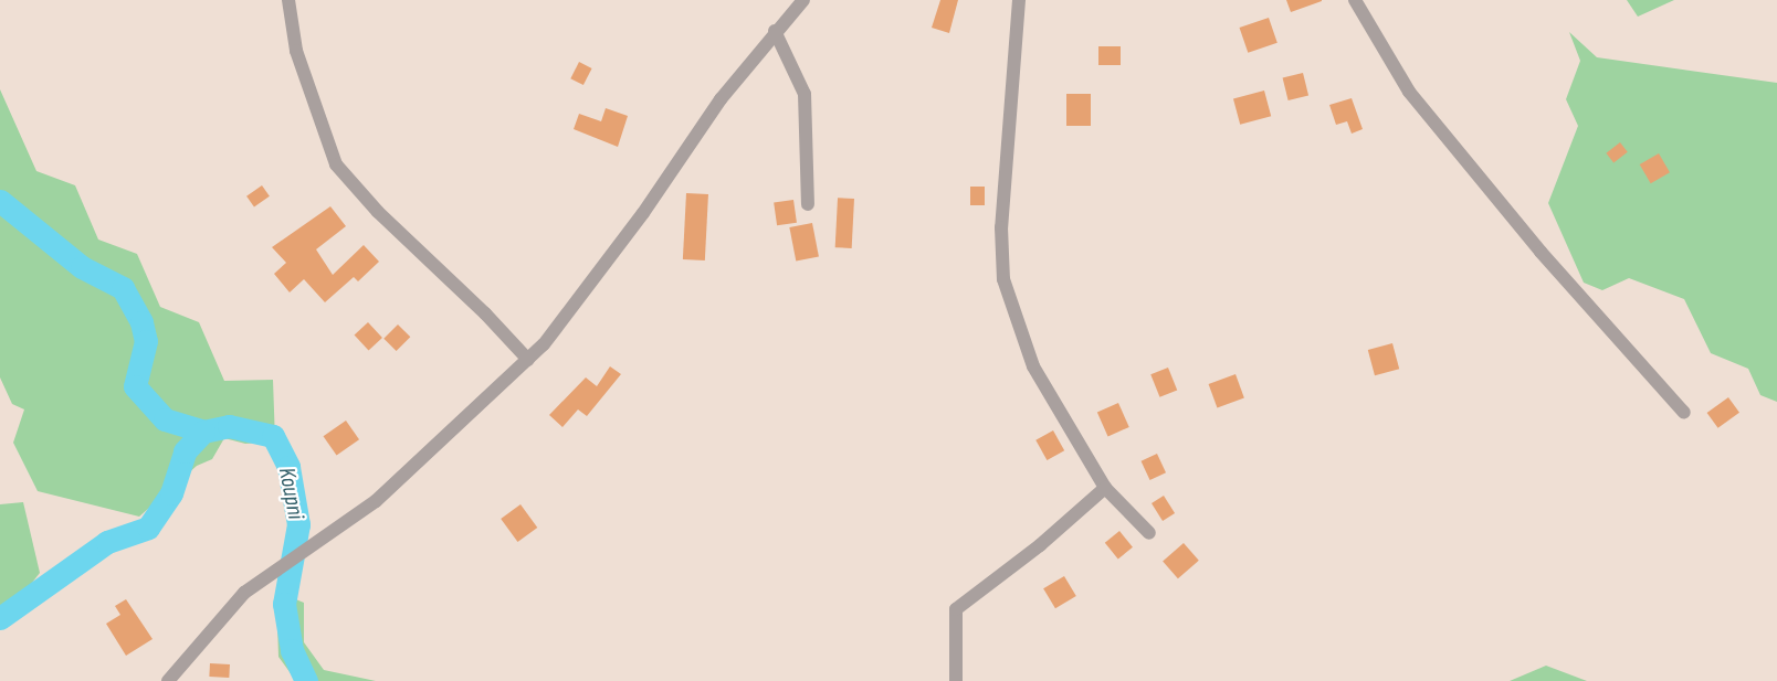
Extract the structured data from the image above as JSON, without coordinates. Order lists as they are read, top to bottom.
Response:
{
  "water": ["Koupni"]
}
